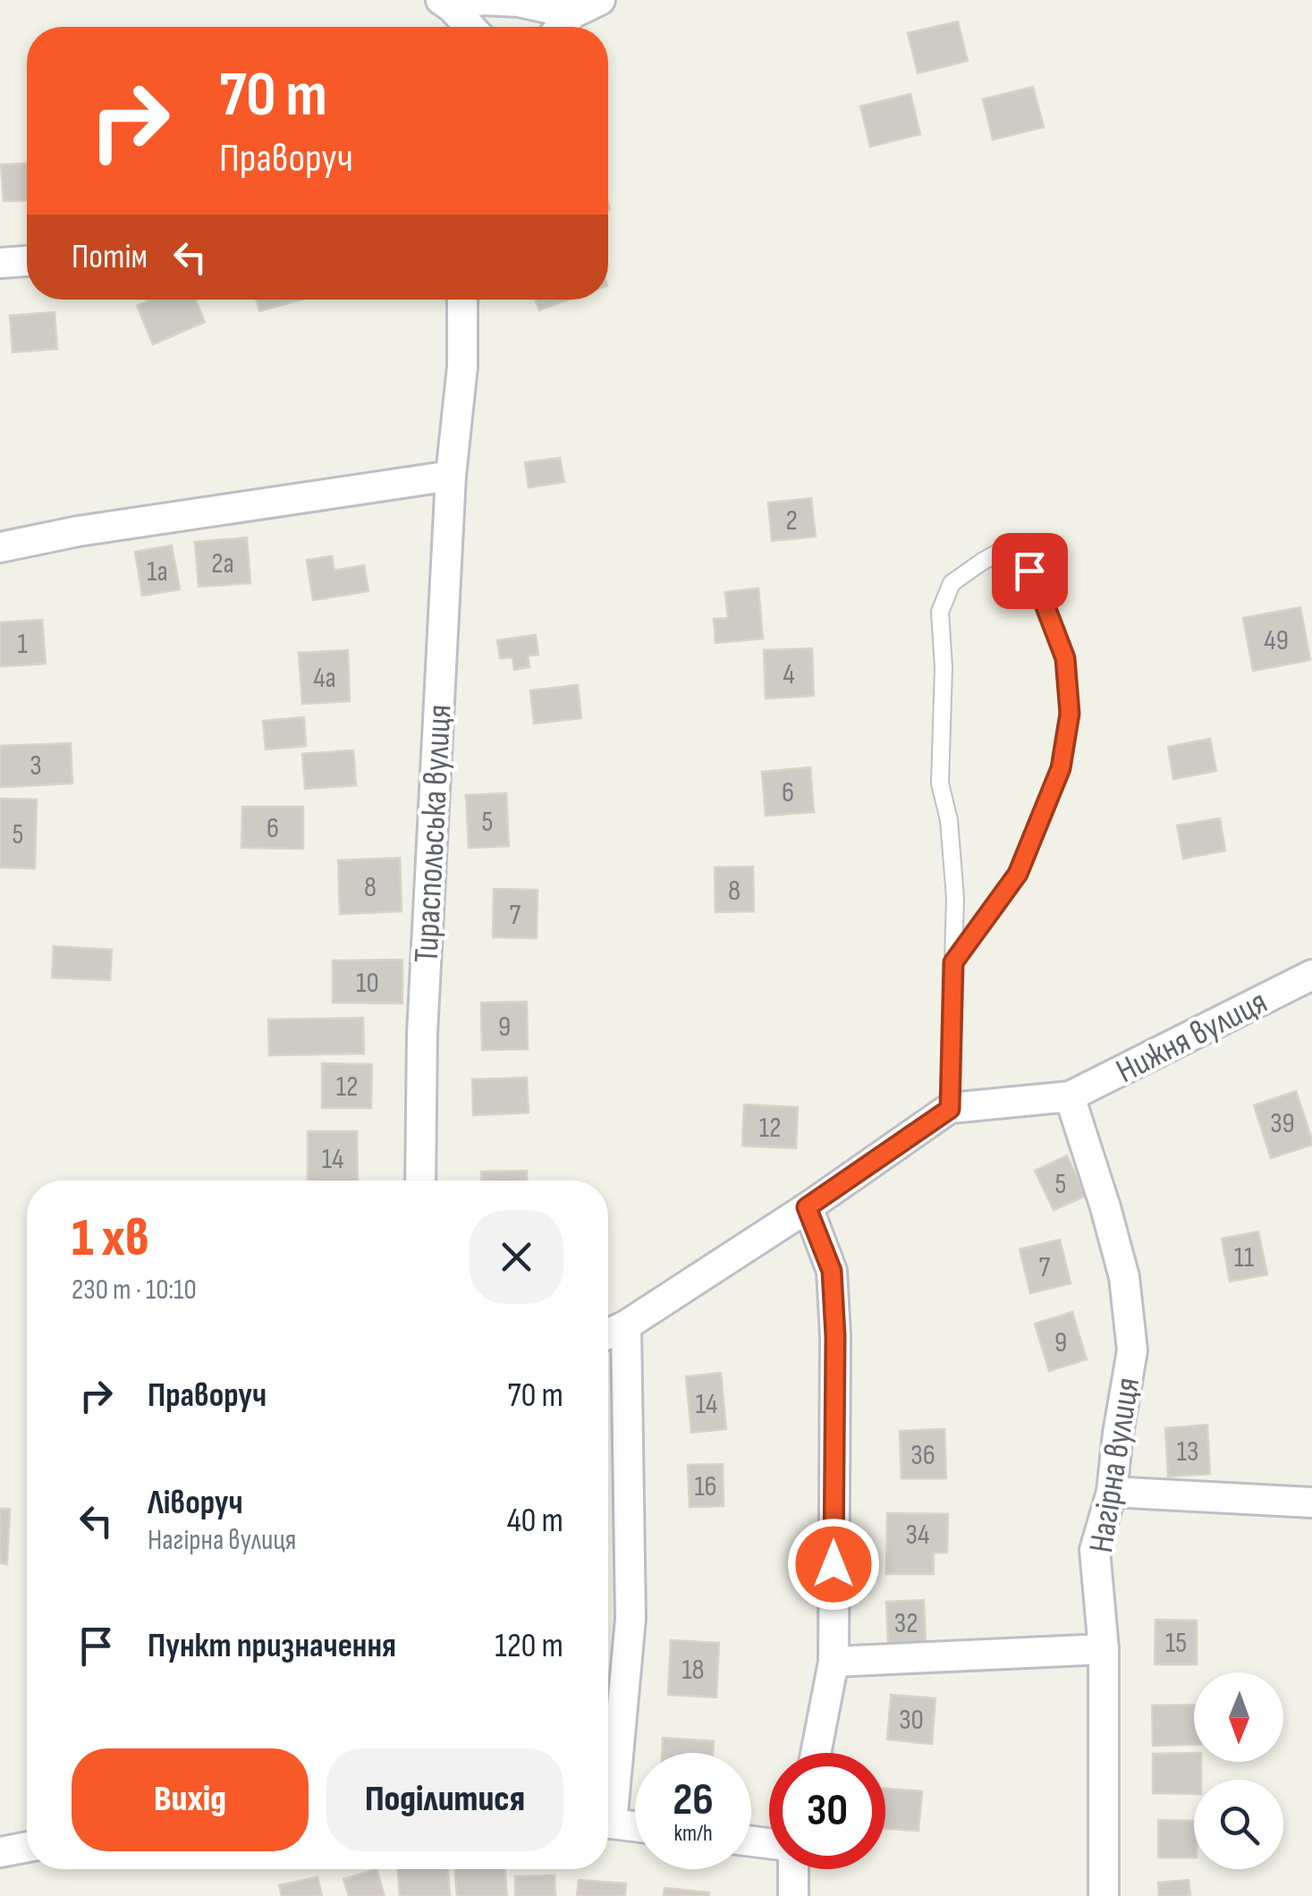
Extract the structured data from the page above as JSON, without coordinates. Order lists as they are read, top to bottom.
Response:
{
  "streets": {
    "street": ["Тираспольська вулиця", "Нижня вулиця", "Нагірна вулиця"]
  },
  "crossings": [
    ["Нижня вулиця", "Нагірна вулиця"]
  ],
  "house_numbers": [
    "2",
    "2а",
    "1а",
    "49",
    "1",
    "4",
    "4а",
    "3",
    "6",
    "5",
    "6",
    "5",
    "8",
    "8",
    "7",
    "10",
    "9",
    "12",
    "39",
    "12",
    "14",
    "5",
    "11",
    "7",
    "9",
    "14",
    "13",
    "36",
    "16",
    "34",
    "32",
    "15",
    "18",
    "30"
  ],
  "north": "bottom",
  "page": {
    "turn": ["70 m", "Праворуч"],
    "then": "Потім",
    "heading": ["1 хв", "230 m · 10:10"],
    "list": [
      {
        "name": "Праворуч",
        "value": "70 m"
      },
      {
        "name": "Ліворуч",
        "note": "Нагірна вулиця",
        "value": "40 m"
      },
      {
        "name": "Пункт призначення",
        "value": "120 m"
      }
    ],
    "buttons": ["Вихід", "Поділитися"],
    "speed": "26 km/h",
    "limit": "30"
  }
}
